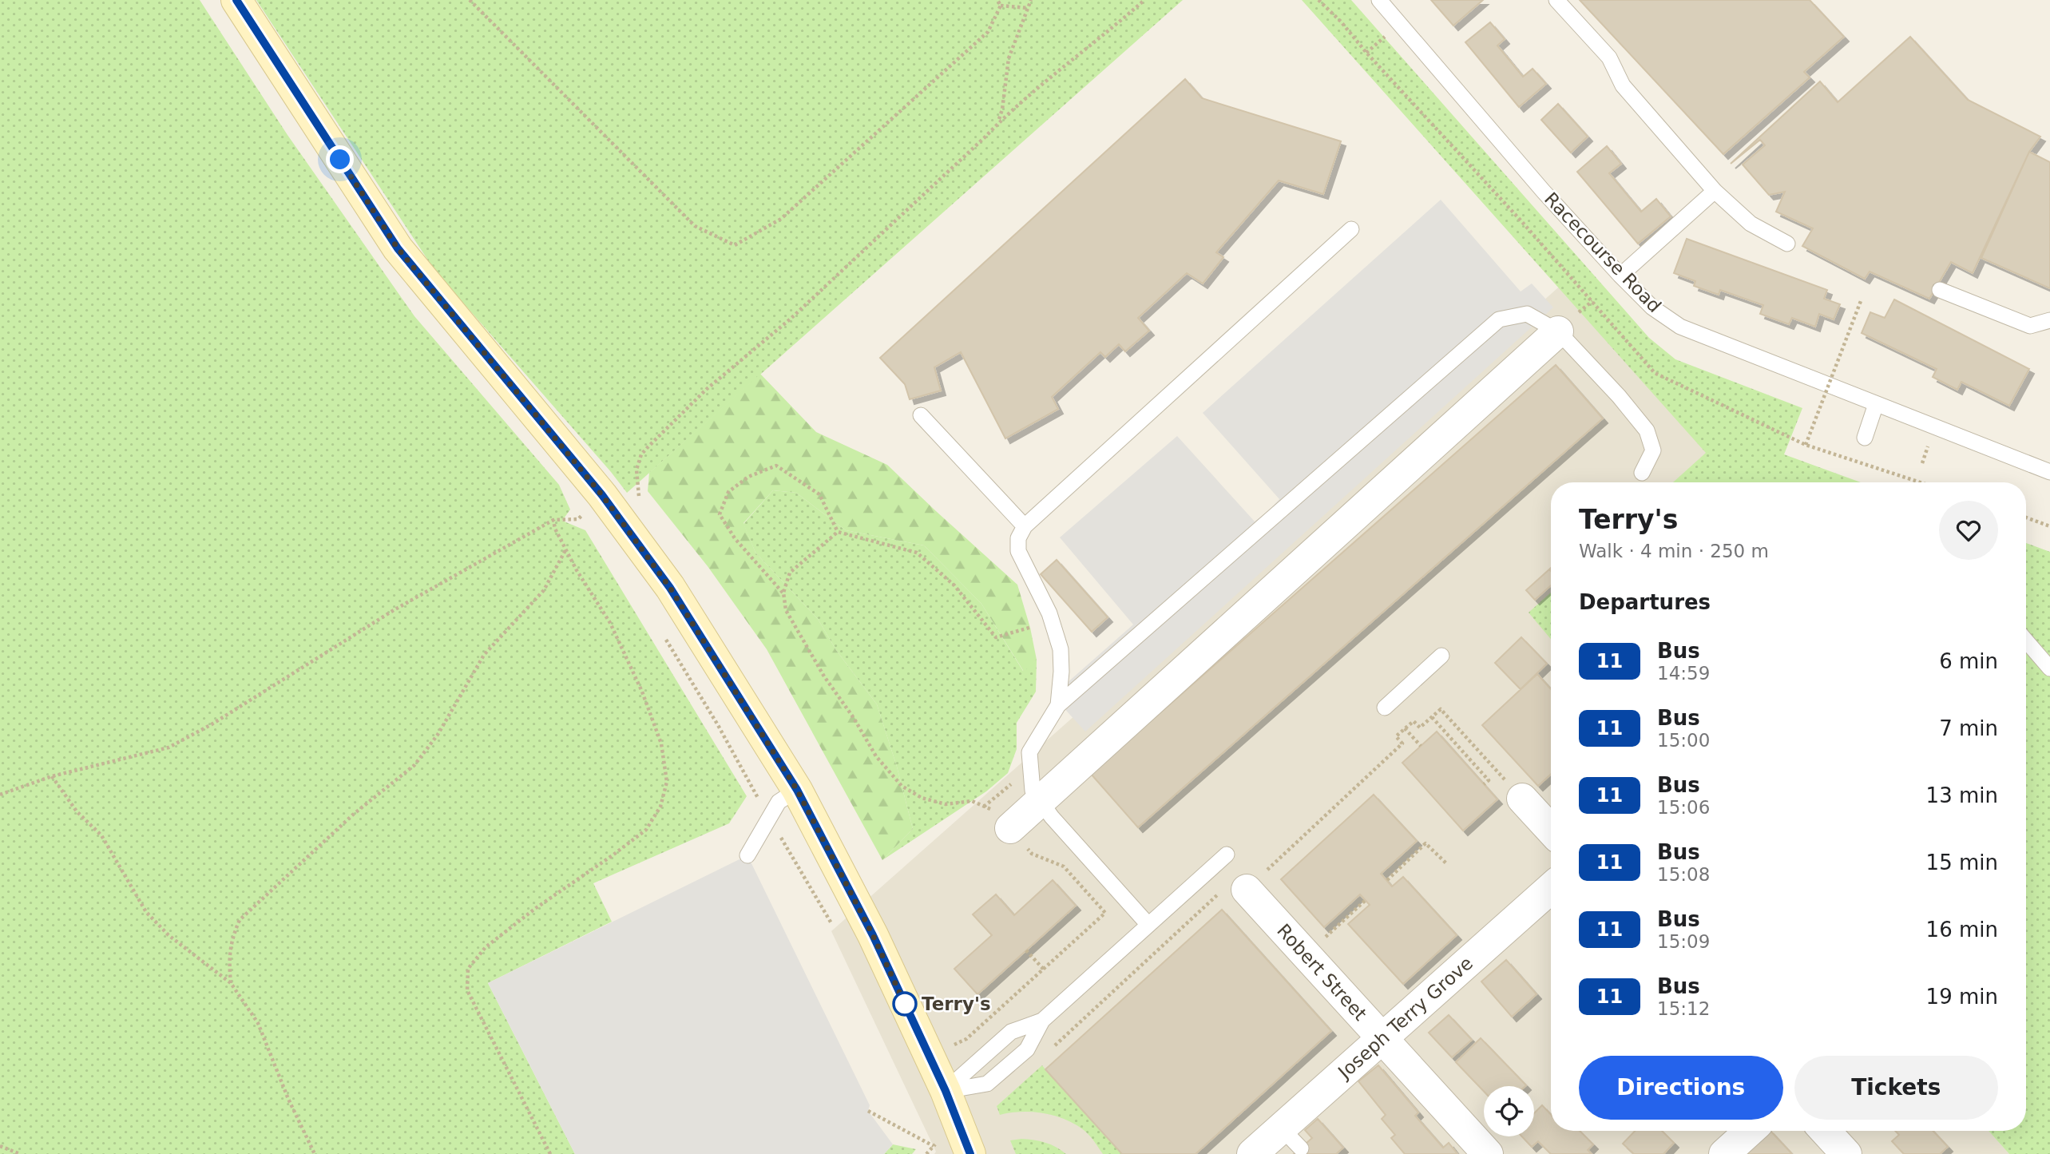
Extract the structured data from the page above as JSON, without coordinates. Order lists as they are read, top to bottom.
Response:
{
  "streets": {
    "street": ["Robert Street", "Joseph Terry Grove"],
    "lane": ["Racecourse Road"]
  },
  "crossings": [
    ["Robert Street", "Joseph Terry Grove"]
  ],
  "places": ["Terry's"],
  "lines": ["bus line 11"],
  "page": {
    "heading": [
      ["Terry's", "Walk · 4 min · 250 m"],
      "Departures"
    ],
    "list": [
      {
        "mark": "11",
        "name": "Bus",
        "note": "14:59",
        "value": "6 min"
      },
      {
        "mark": "11",
        "name": "Bus",
        "note": "15:00",
        "value": "7 min"
      },
      {
        "mark": "11",
        "name": "Bus",
        "note": "15:06",
        "value": "13 min"
      },
      {
        "mark": "11",
        "name": "Bus",
        "note": "15:08",
        "value": "15 min"
      },
      {
        "mark": "11",
        "name": "Bus",
        "note": "15:09",
        "value": "16 min"
      },
      {
        "mark": "11",
        "name": "Bus",
        "note": "15:12",
        "value": "19 min"
      }
    ],
    "buttons": ["Directions", "Tickets"]
  }
}
